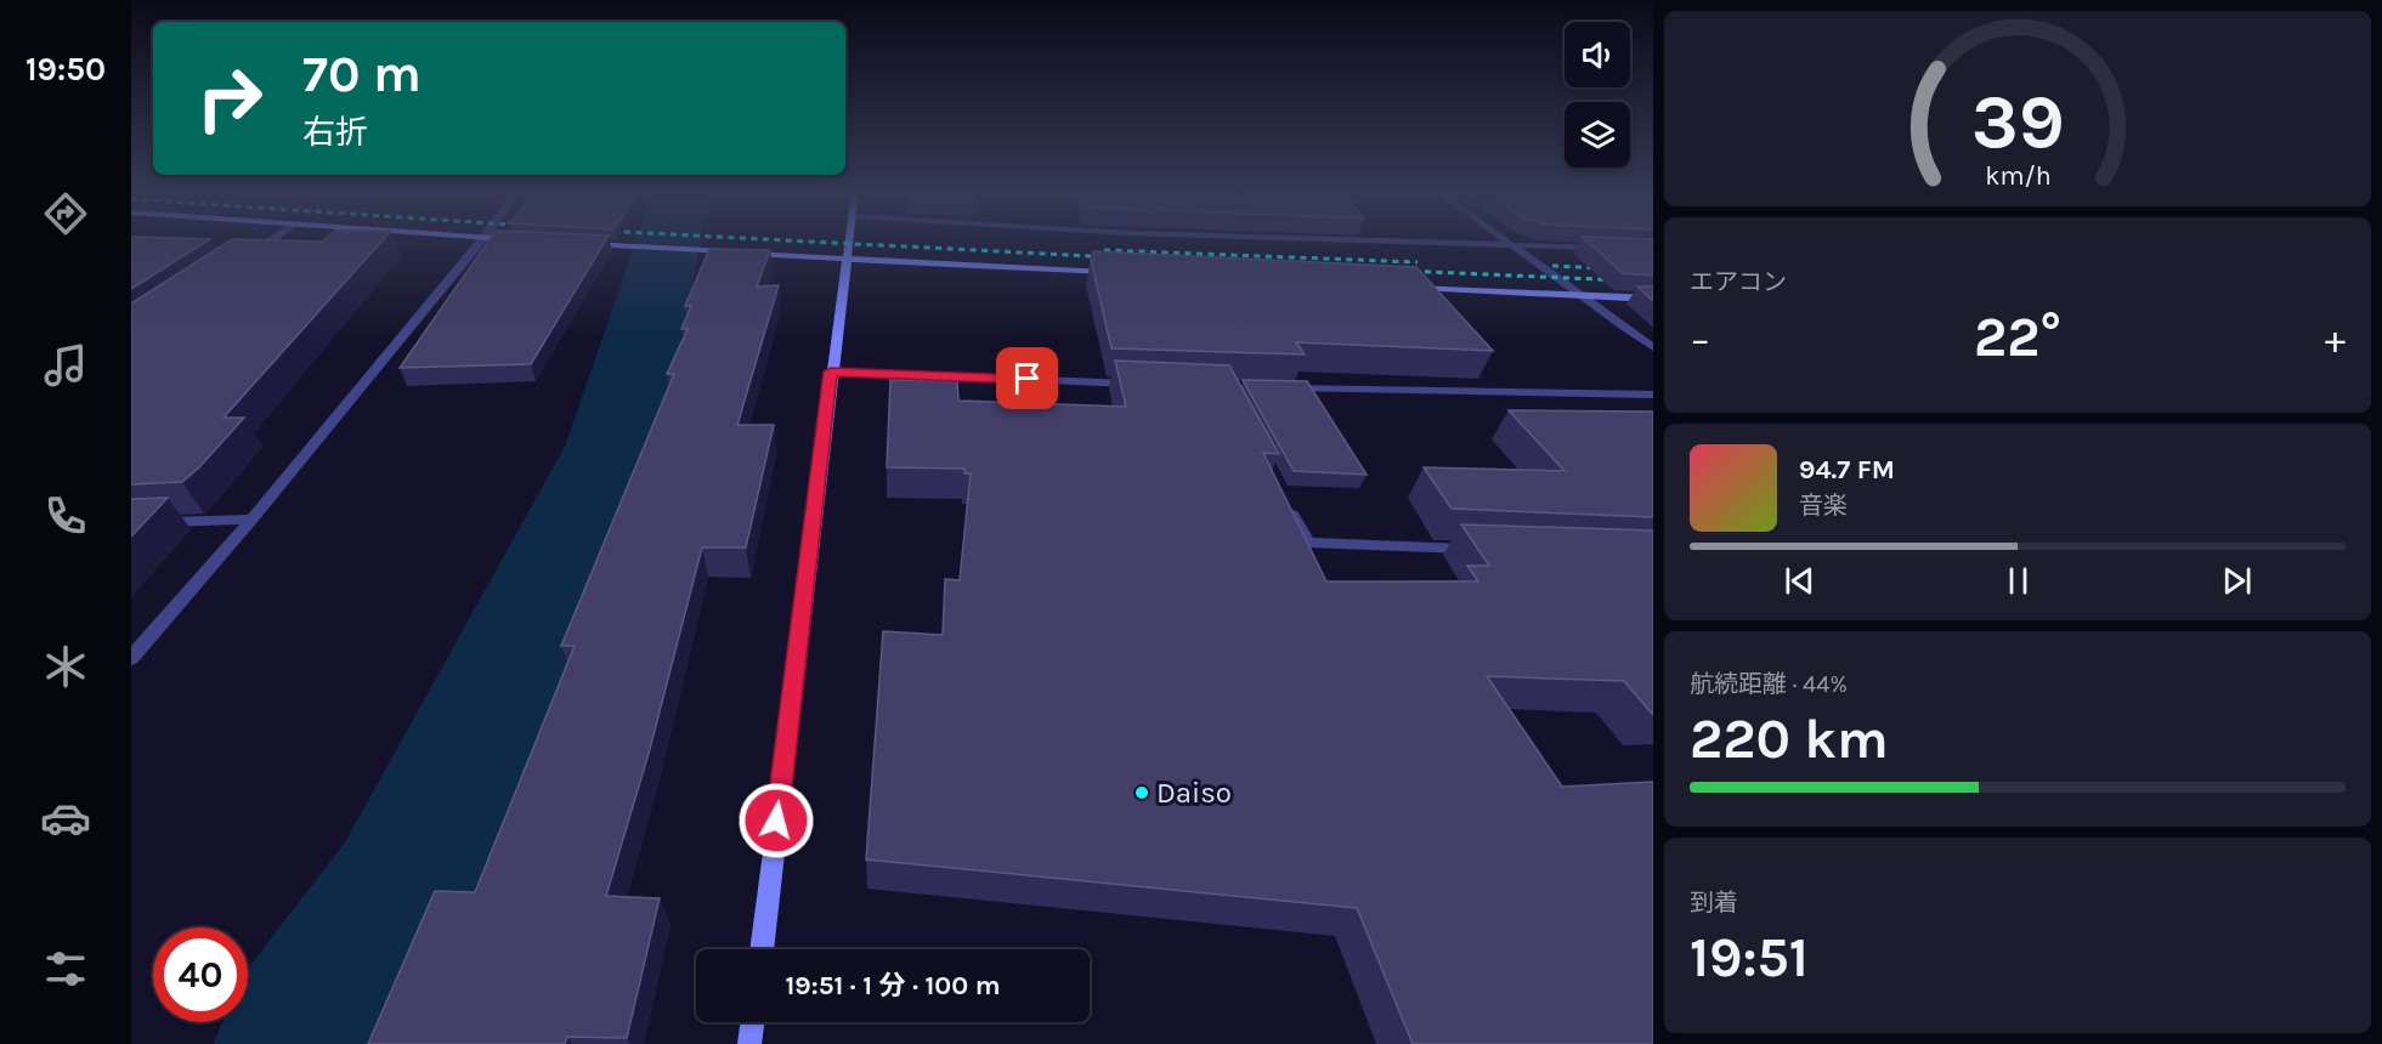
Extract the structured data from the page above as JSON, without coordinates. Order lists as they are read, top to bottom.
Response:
{
  "places": ["Daiso"],
  "page": {
    "tabs": "19:50",
    "turn": ["70 m", "右折"],
    "tile": [
      "エアコン",
      ["航続距離 · 44%", "220 km"],
      ["到着", "19:51"]
    ],
    "heat": ["−", "22°", "+"],
    "song": ["94.7 FM", "音楽"],
    "limit": "40",
    "trip": "19:51 · 1 分 · 100 m",
    "gauge": ["39", "km/h"]
  }
}
